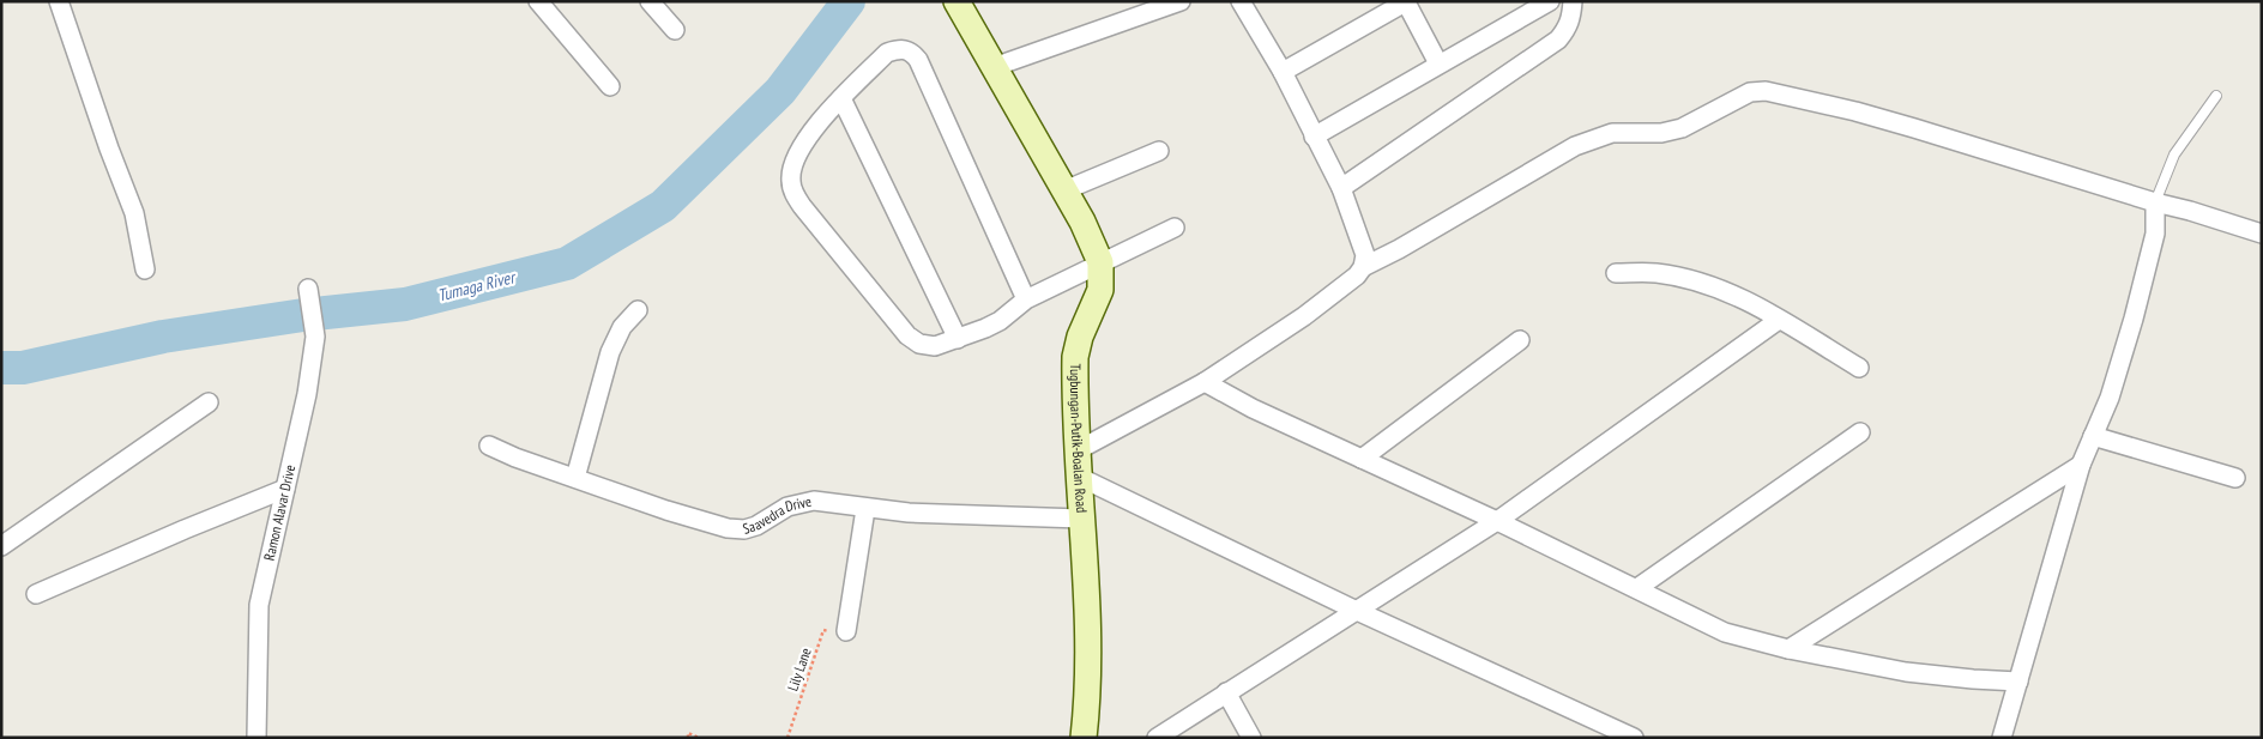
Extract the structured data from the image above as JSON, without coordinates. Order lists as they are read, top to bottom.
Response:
{
  "streets": {
    "main road": ["Tugbungan-Putik-Boalan Road"],
    "street": ["Ramon Alavar Drive", "Saavedra Drive"],
    "path": ["Lily Lane"]
  },
  "crossings": [
    ["Tugbungan-Putik-Boalan Road", "Saavedra Drive"]
  ],
  "water": ["Tumaga River"]
}
